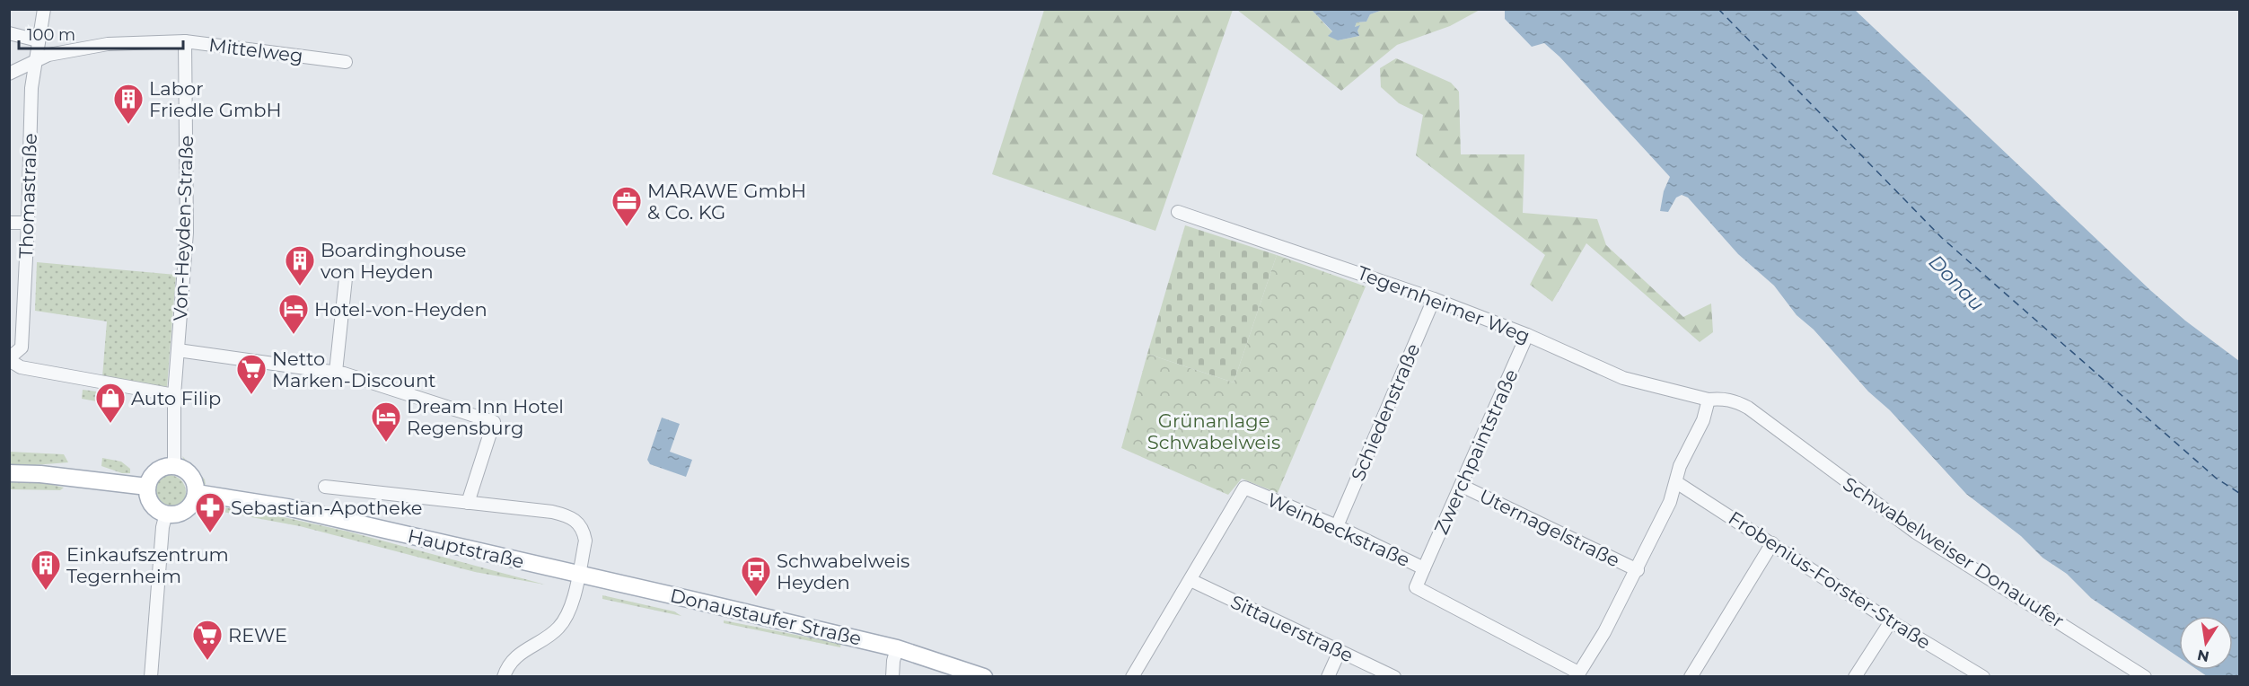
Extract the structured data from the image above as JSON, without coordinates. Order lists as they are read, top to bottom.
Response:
{
  "streets": {
    "main road": ["Hauptstraße", "Donaustaufer Straße"],
    "street": [
      "Mittelweg",
      "Thomastraße",
      "Von-Heyden-Straße",
      "Tegernheimer Weg",
      "Schiedenstraße",
      "Zwerchpaintstraße",
      "Uternagelstraße",
      "Weinbeckstraße",
      "Schwabelweiser Donauufer",
      "Frobenius-Forster-Straße",
      "Sittauerstraße"
    ]
  },
  "crossings": [
    ["Mittelweg", "Thomastraße"],
    ["Mittelweg", "Von-Heyden-Straße"],
    ["Von-Heyden-Straße", "Hauptstraße"],
    ["Tegernheimer Weg", "Schiedenstraße"],
    ["Tegernheimer Weg", "Zwerchpaintstraße"],
    ["Tegernheimer Weg", "Schwabelweiser Donauufer"],
    ["Schiedenstraße", "Weinbeckstraße"],
    ["Zwerchpaintstraße", "Uternagelstraße"],
    ["Zwerchpaintstraße", "Weinbeckstraße"],
    ["Weinbeckstraße", "Sittauerstraße"],
    ["Hauptstraße", "Donaustaufer Straße"]
  ],
  "water": ["Donau"],
  "parks": ["Grünanlage Schwabelweis"],
  "places": {
    "building": ["Labor Friedle GmbH", "Boardinghouse von Heyden", "Einkaufszentrum Tegernheim"],
    "office": ["MARAWE GmbH & Co. KG"],
    "hotel": ["Hotel-von-Heyden", "Dream Inn Hotel Regensburg"],
    "supermarket": ["Netto Marken-Discount", "REWE"],
    "shop": ["Auto Filip"],
    "pharmacy": ["Sebastian-Apotheke"],
    "bus stop": ["Schwabelweis Heyden"]
  },
  "scale_bar": "100 m",
  "north": "bottom"
}
